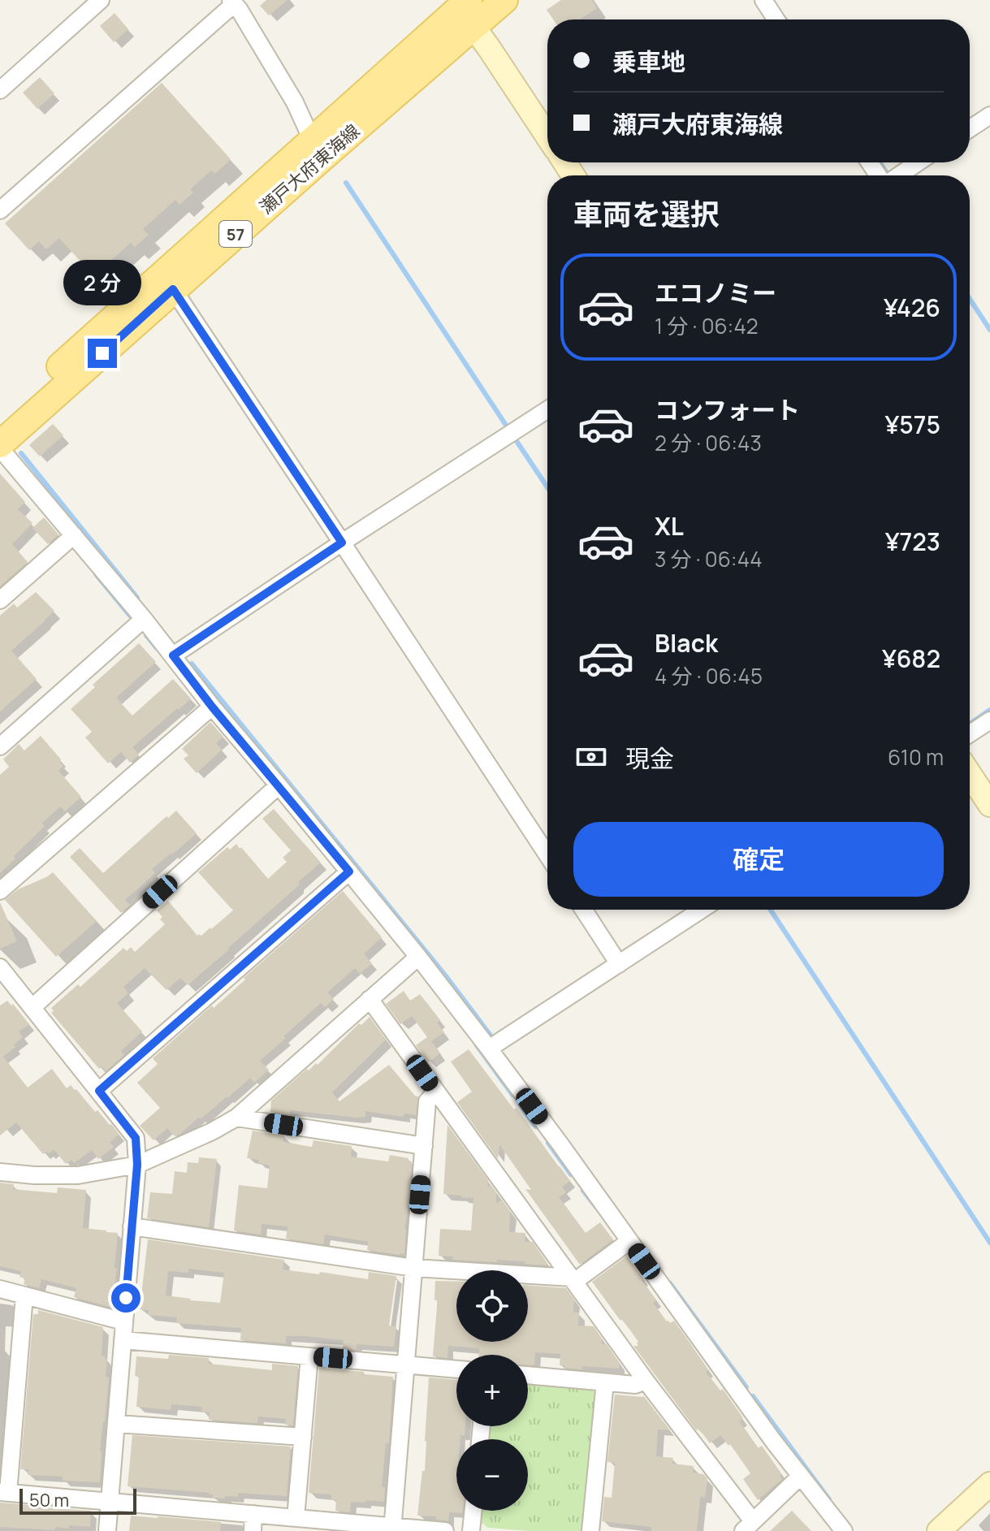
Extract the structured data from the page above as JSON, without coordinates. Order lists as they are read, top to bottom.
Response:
{
  "streets": {
    "main road": ["瀬戸大府東海線", "57"]
  },
  "scale_bar": "50 m",
  "page": {
    "banner": ["乗車地", "瀬戸大府東海線"],
    "heading": "車両を選択",
    "list": [
      {
        "name": "エコノミー",
        "note": "1 分 · 06:42",
        "value": "¥426"
      },
      {
        "name": "コンフォート",
        "note": "2 分 · 06:43",
        "value": "¥575"
      },
      {
        "name": "XL",
        "note": "3 分 · 06:44",
        "value": "¥723"
      },
      {
        "name": "Black",
        "note": "4 分 · 06:45",
        "value": "¥682"
      }
    ],
    "bubble": "2 分",
    "pay": ["現金", "610 m"],
    "buttons": "確定",
    "map_buttons": ["+", "−"],
    "scale": "50 m"
  }
}
